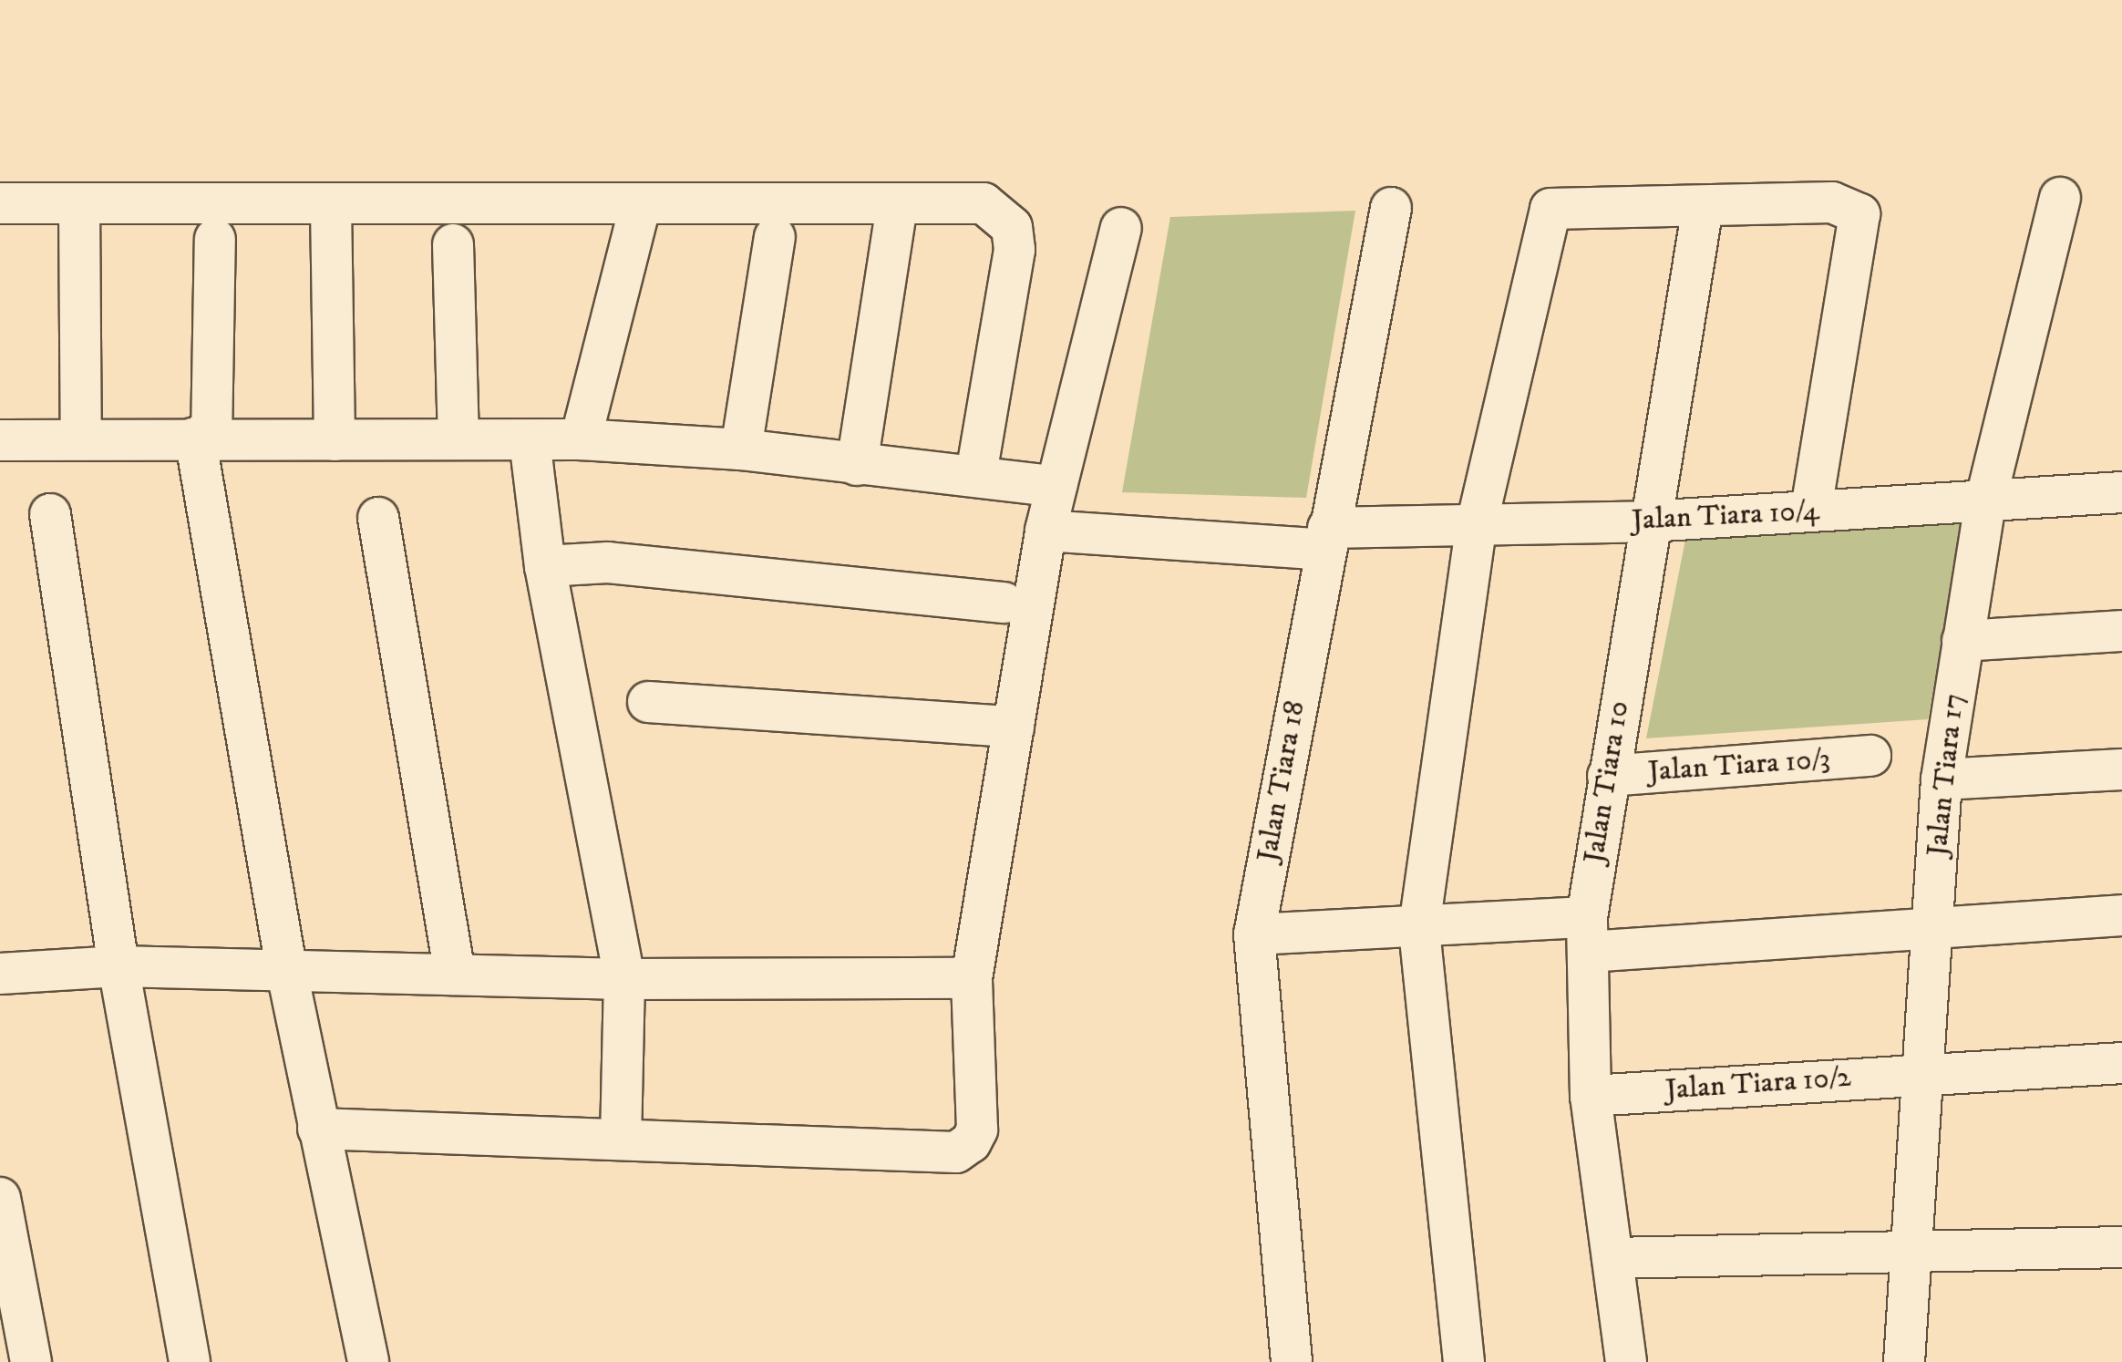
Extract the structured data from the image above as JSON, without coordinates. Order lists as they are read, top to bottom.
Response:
{
  "streets": {
    "street": [
      "Jalan Tiara 10/4",
      "Jalan Tiara 10/3",
      "Jalan Tiara 17",
      "Jalan Tiara 18",
      "Jalan Tiara 10",
      "Jalan Tiara 10/2"
    ]
  },
  "crossings": [
    ["Jalan Tiara 10/4", "Jalan Tiara 17"],
    ["Jalan Tiara 10/4", "Jalan Tiara 18"],
    ["Jalan Tiara 10/4", "Jalan Tiara 10"],
    ["Jalan Tiara 10/3", "Jalan Tiara 10"],
    ["Jalan Tiara 17", "Jalan Tiara 10/2"],
    ["Jalan Tiara 10", "Jalan Tiara 10/2"]
  ]
}
